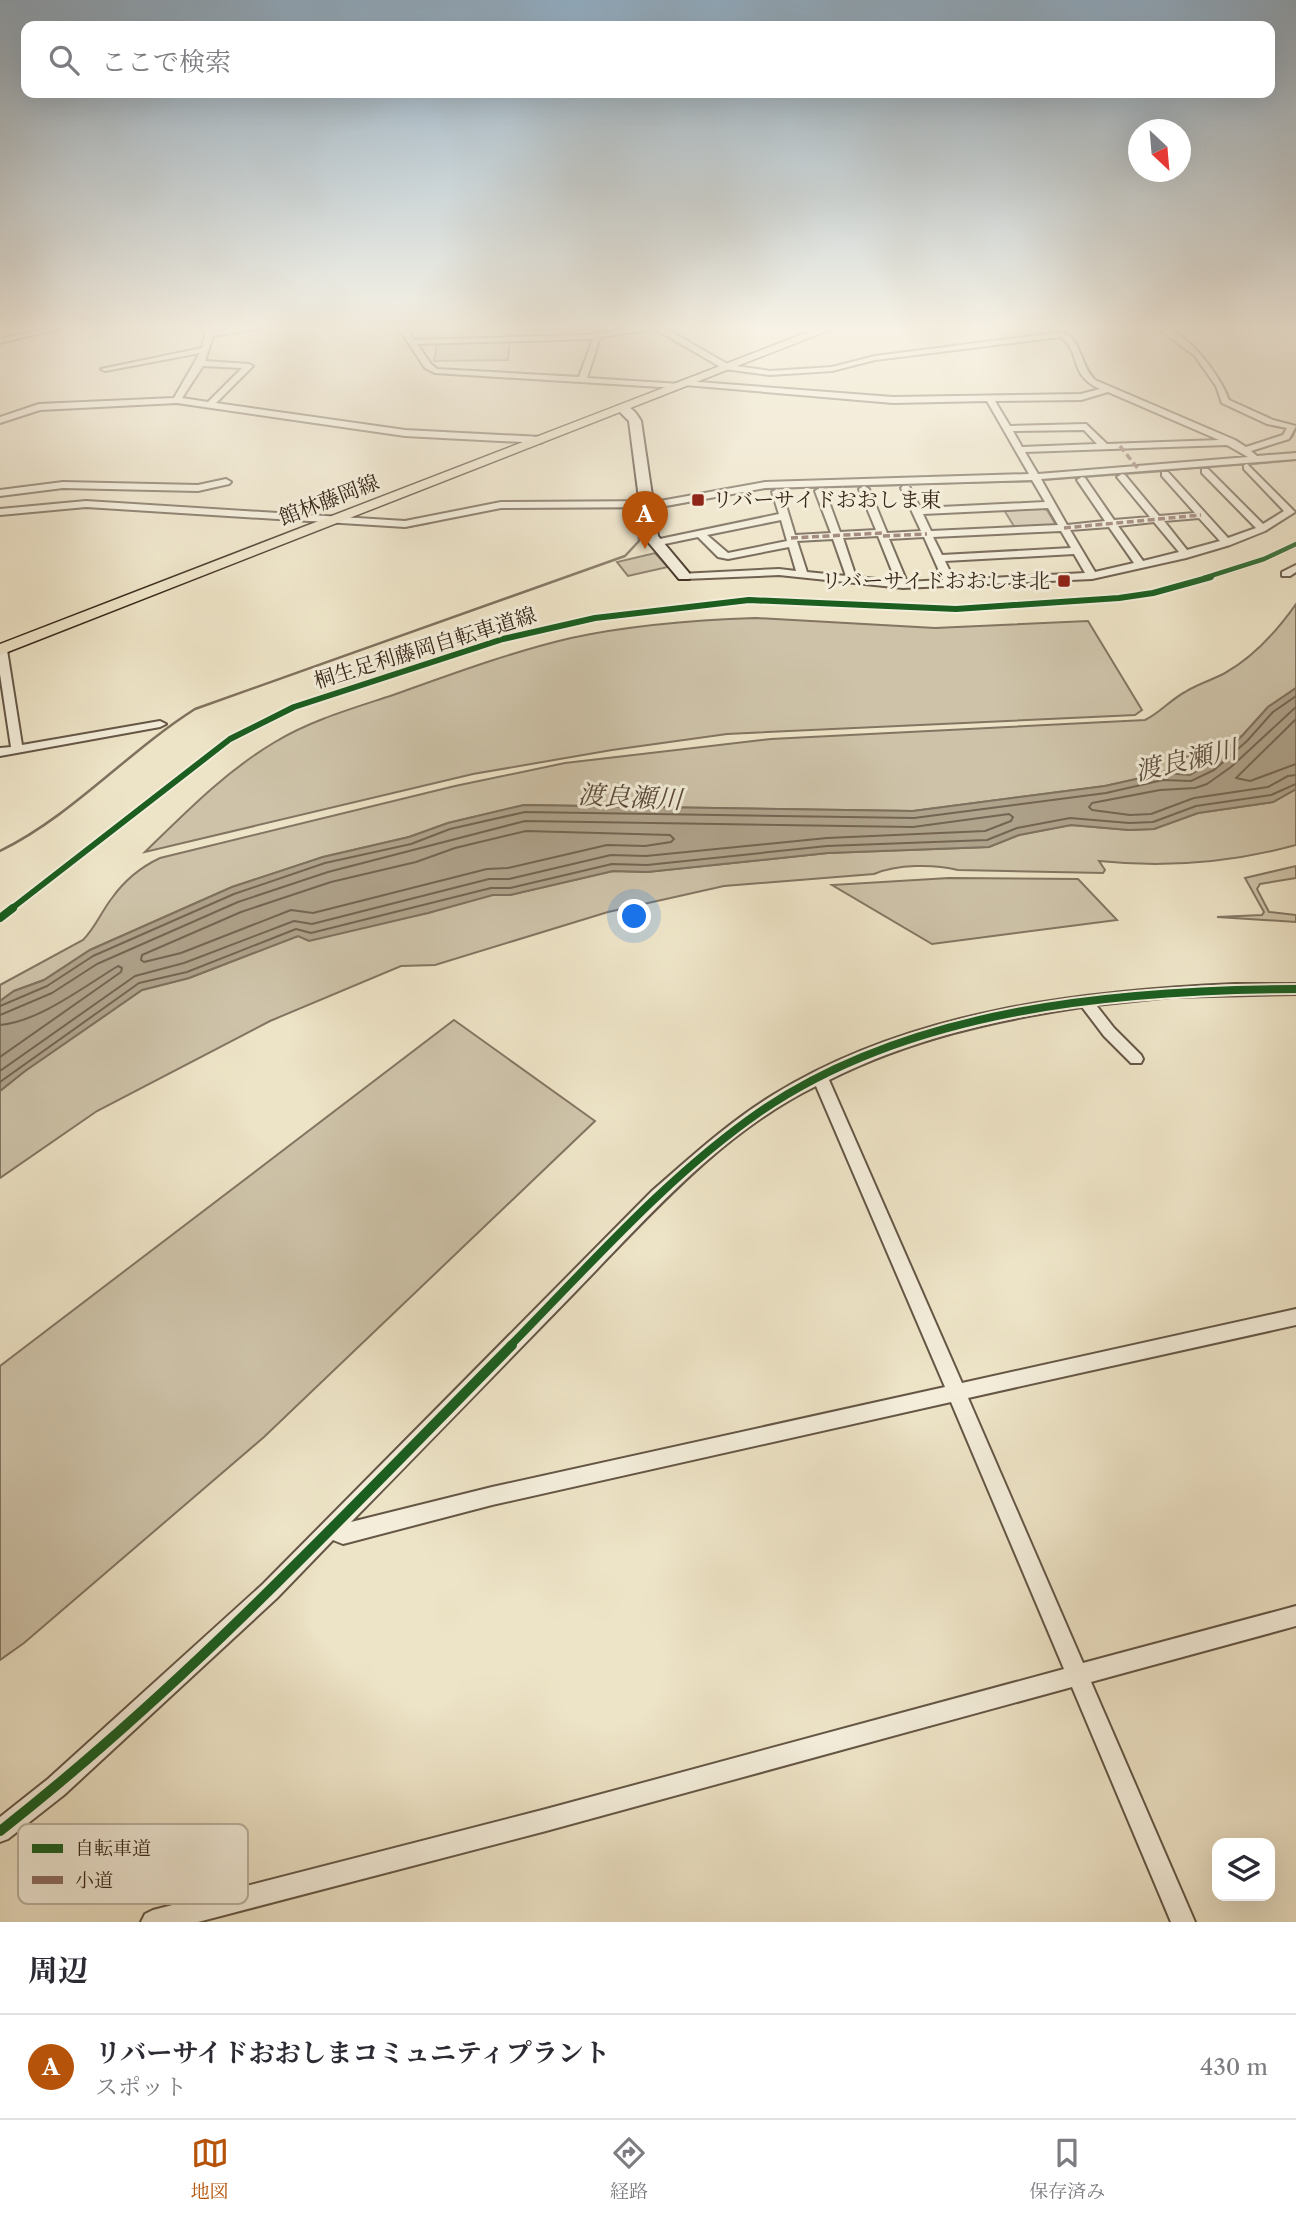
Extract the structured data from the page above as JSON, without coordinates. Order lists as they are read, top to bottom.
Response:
{
  "streets": {
    "main road": ["館林藤岡線"],
    "cycle path": ["桐生足利藤岡自転車道線"]
  },
  "water": ["渡良瀬川"],
  "places": {
    "transit": ["リバーサイドおおしま東", "リバーサイドおおしま北"]
  },
  "legend": ["自転車道", "小道"],
  "north": "bottom right",
  "page": {
    "search": "ここで検索",
    "pins": "A",
    "heading": "周辺",
    "list": [
      {
        "mark": "A",
        "name": "リバーサイドおおしまコミュニティプラント",
        "note": "スポット",
        "value": "430 m"
      }
    ],
    "nav": ["地図", "経路", "保存済み"]
  }
}
